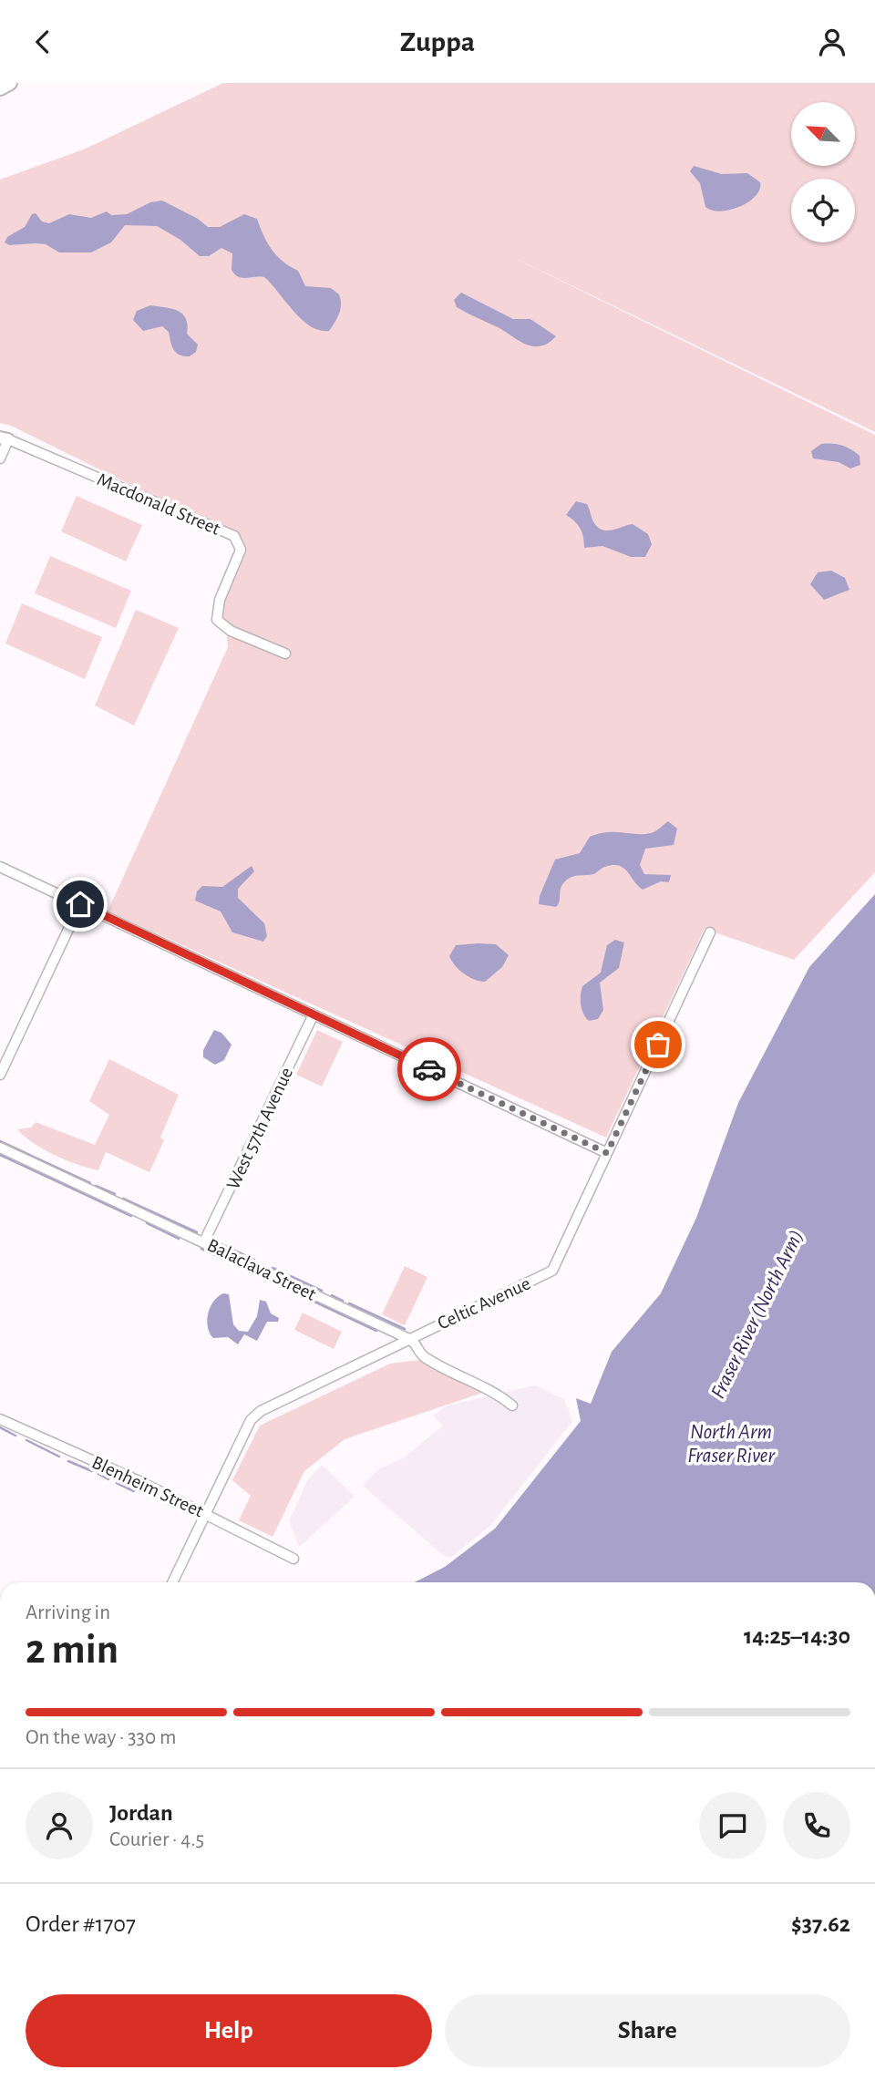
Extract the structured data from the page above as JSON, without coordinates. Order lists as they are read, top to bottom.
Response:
{
  "streets": {
    "street": [
      "Macdonald Street",
      "West 57th Avenue",
      "Balaclava Street",
      "Celtic Avenue",
      "Blenheim Street"
    ]
  },
  "crossings": [
    ["West 57th Avenue", "Balaclava Street"],
    ["Balaclava Street", "Celtic Avenue"],
    ["Celtic Avenue", "Blenheim Street"]
  ],
  "water": ["Fraser River (North Arm)", "North Arm Fraser River"],
  "north": "top left",
  "page": {
    "header": "Zuppa",
    "heading": ["2 min", "Arriving in", "14:25–14:30"],
    "panel": [
      "Jordan",
      "Courier · 4.5",
      "Order #1707",
      "$37.62"
    ],
    "bar": "On the way · 330 m",
    "buttons": ["Help", "Share"]
  }
}
